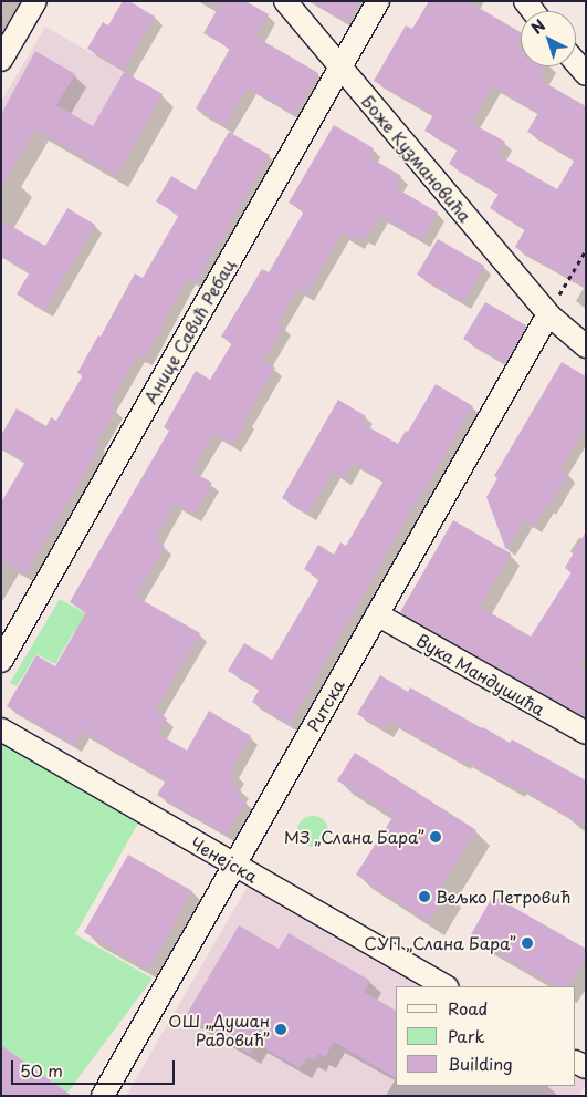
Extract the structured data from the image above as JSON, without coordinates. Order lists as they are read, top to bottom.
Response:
{
  "streets": {
    "street": [
      "Боже Кузмановића",
      "Анице Савић Ребац",
      "Вука Мандушића",
      "Ритска",
      "Ченејска"
    ]
  },
  "crossings": [
    ["Боже Кузмановића", "Анице Савић Ребац"],
    ["Боже Кузмановића", "Ритска"],
    ["Вука Мандушића", "Ритска"],
    ["Ритска", "Ченејска"]
  ],
  "places": [
    "МЗ „Слана Бара”",
    "Вељко Петровић",
    "СУП „Слана Бара”",
    "ОШ „Душан Радовић”"
  ],
  "legend": ["Road", "Park", "Building"],
  "scale_bar": "50 m",
  "north": "top left"
}
